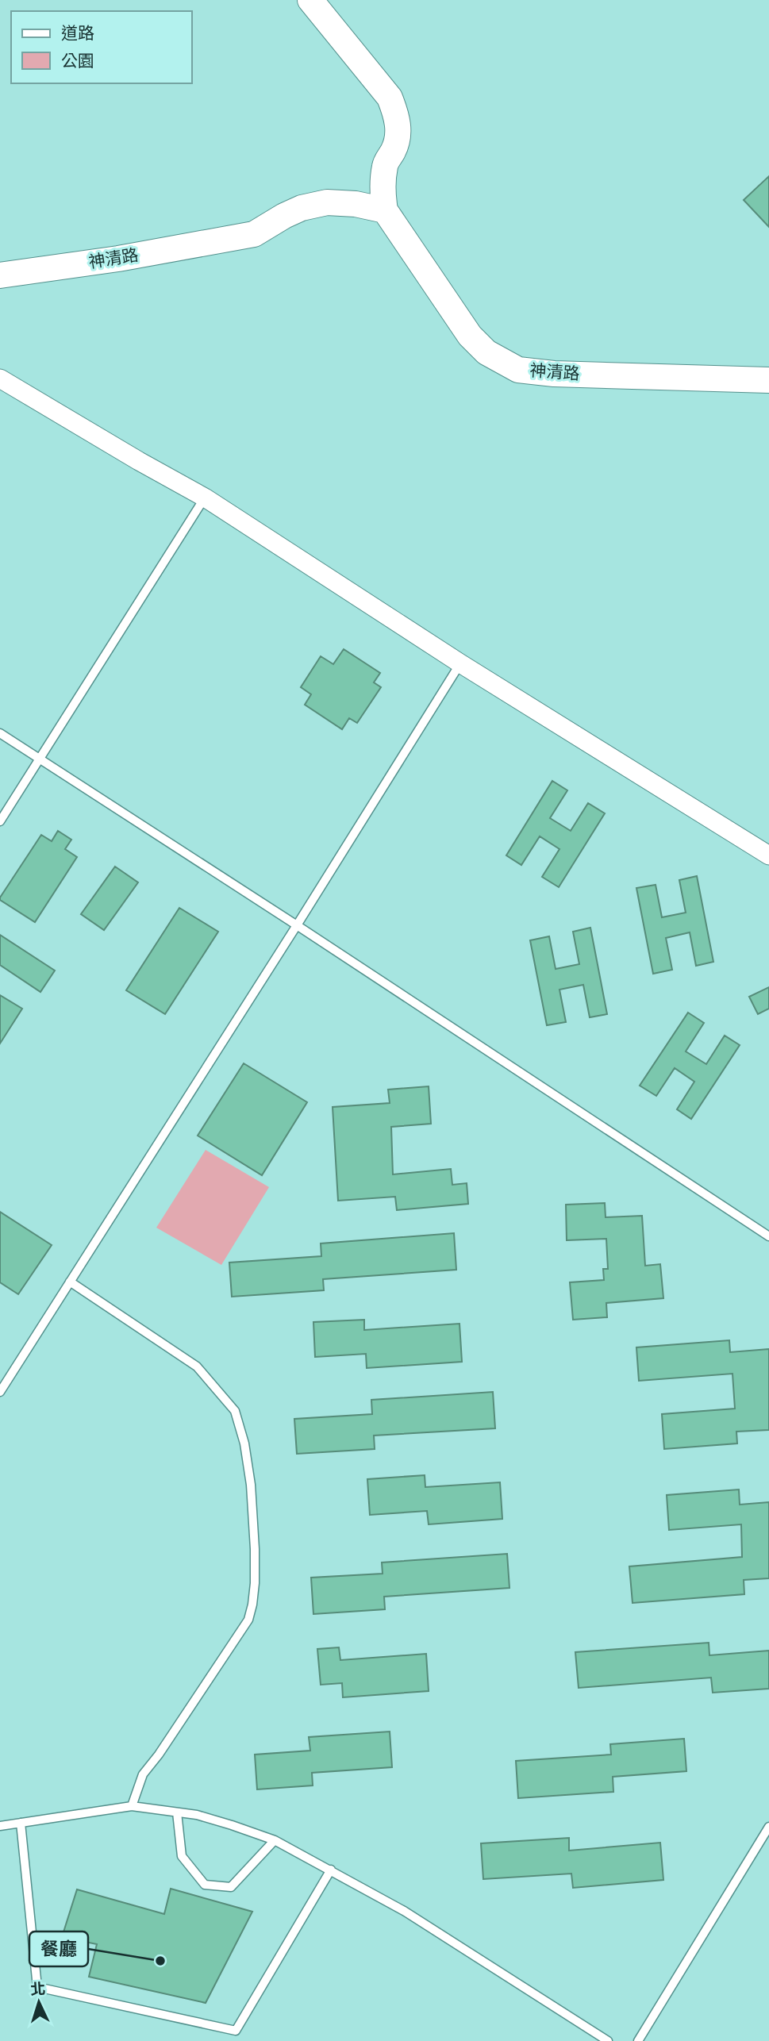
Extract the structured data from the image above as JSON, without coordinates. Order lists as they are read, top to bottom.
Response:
{
  "streets": {
    "street": ["神清路"]
  },
  "places": ["餐廳"],
  "legend": ["道路", "公園"],
  "north": "top"
}
